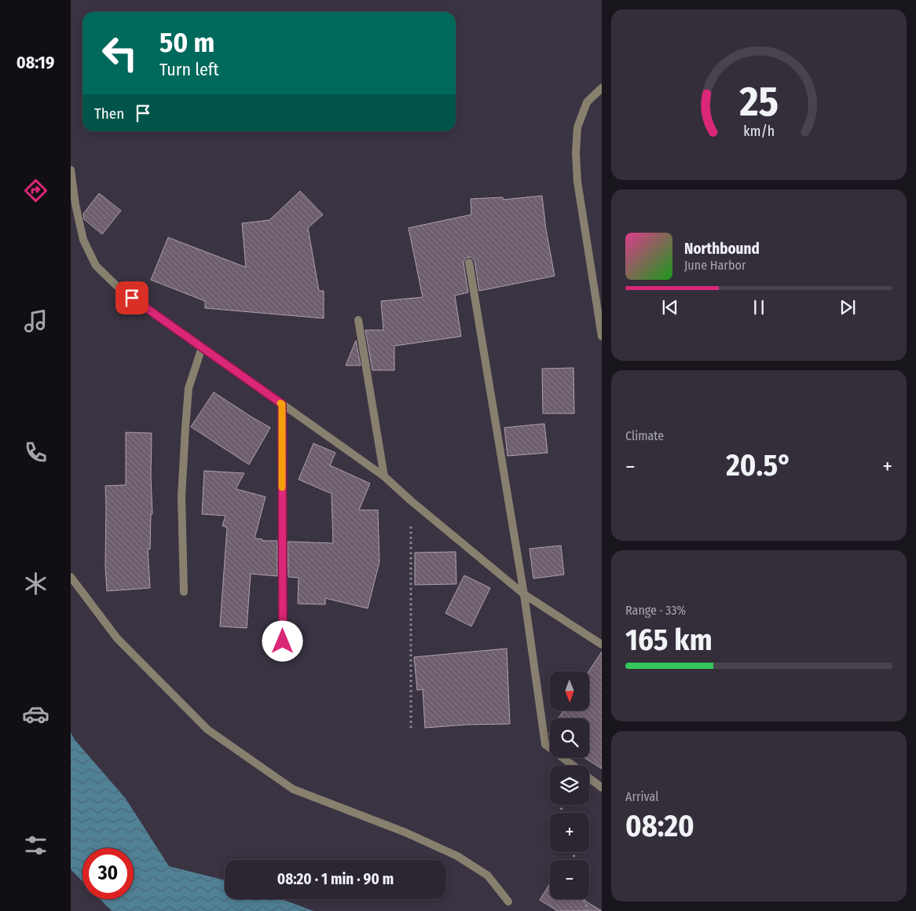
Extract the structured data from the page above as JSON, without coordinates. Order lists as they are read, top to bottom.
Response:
{
  "north": "bottom",
  "page": {
    "tabs": "08:19",
    "turn": ["50 m", "Turn left"],
    "then": "Then",
    "song": ["Northbound", "June Harbor"],
    "tile": [
      "Climate",
      ["Range · 33%", "165 km"],
      ["Arrival", "08:20"]
    ],
    "heat": ["−", "20.5°", "+"],
    "map_buttons": ["+", "−"],
    "limit": "30",
    "trip": "08:20 · 1 min · 90 m",
    "gauge": ["25", "km/h"]
  }
}
